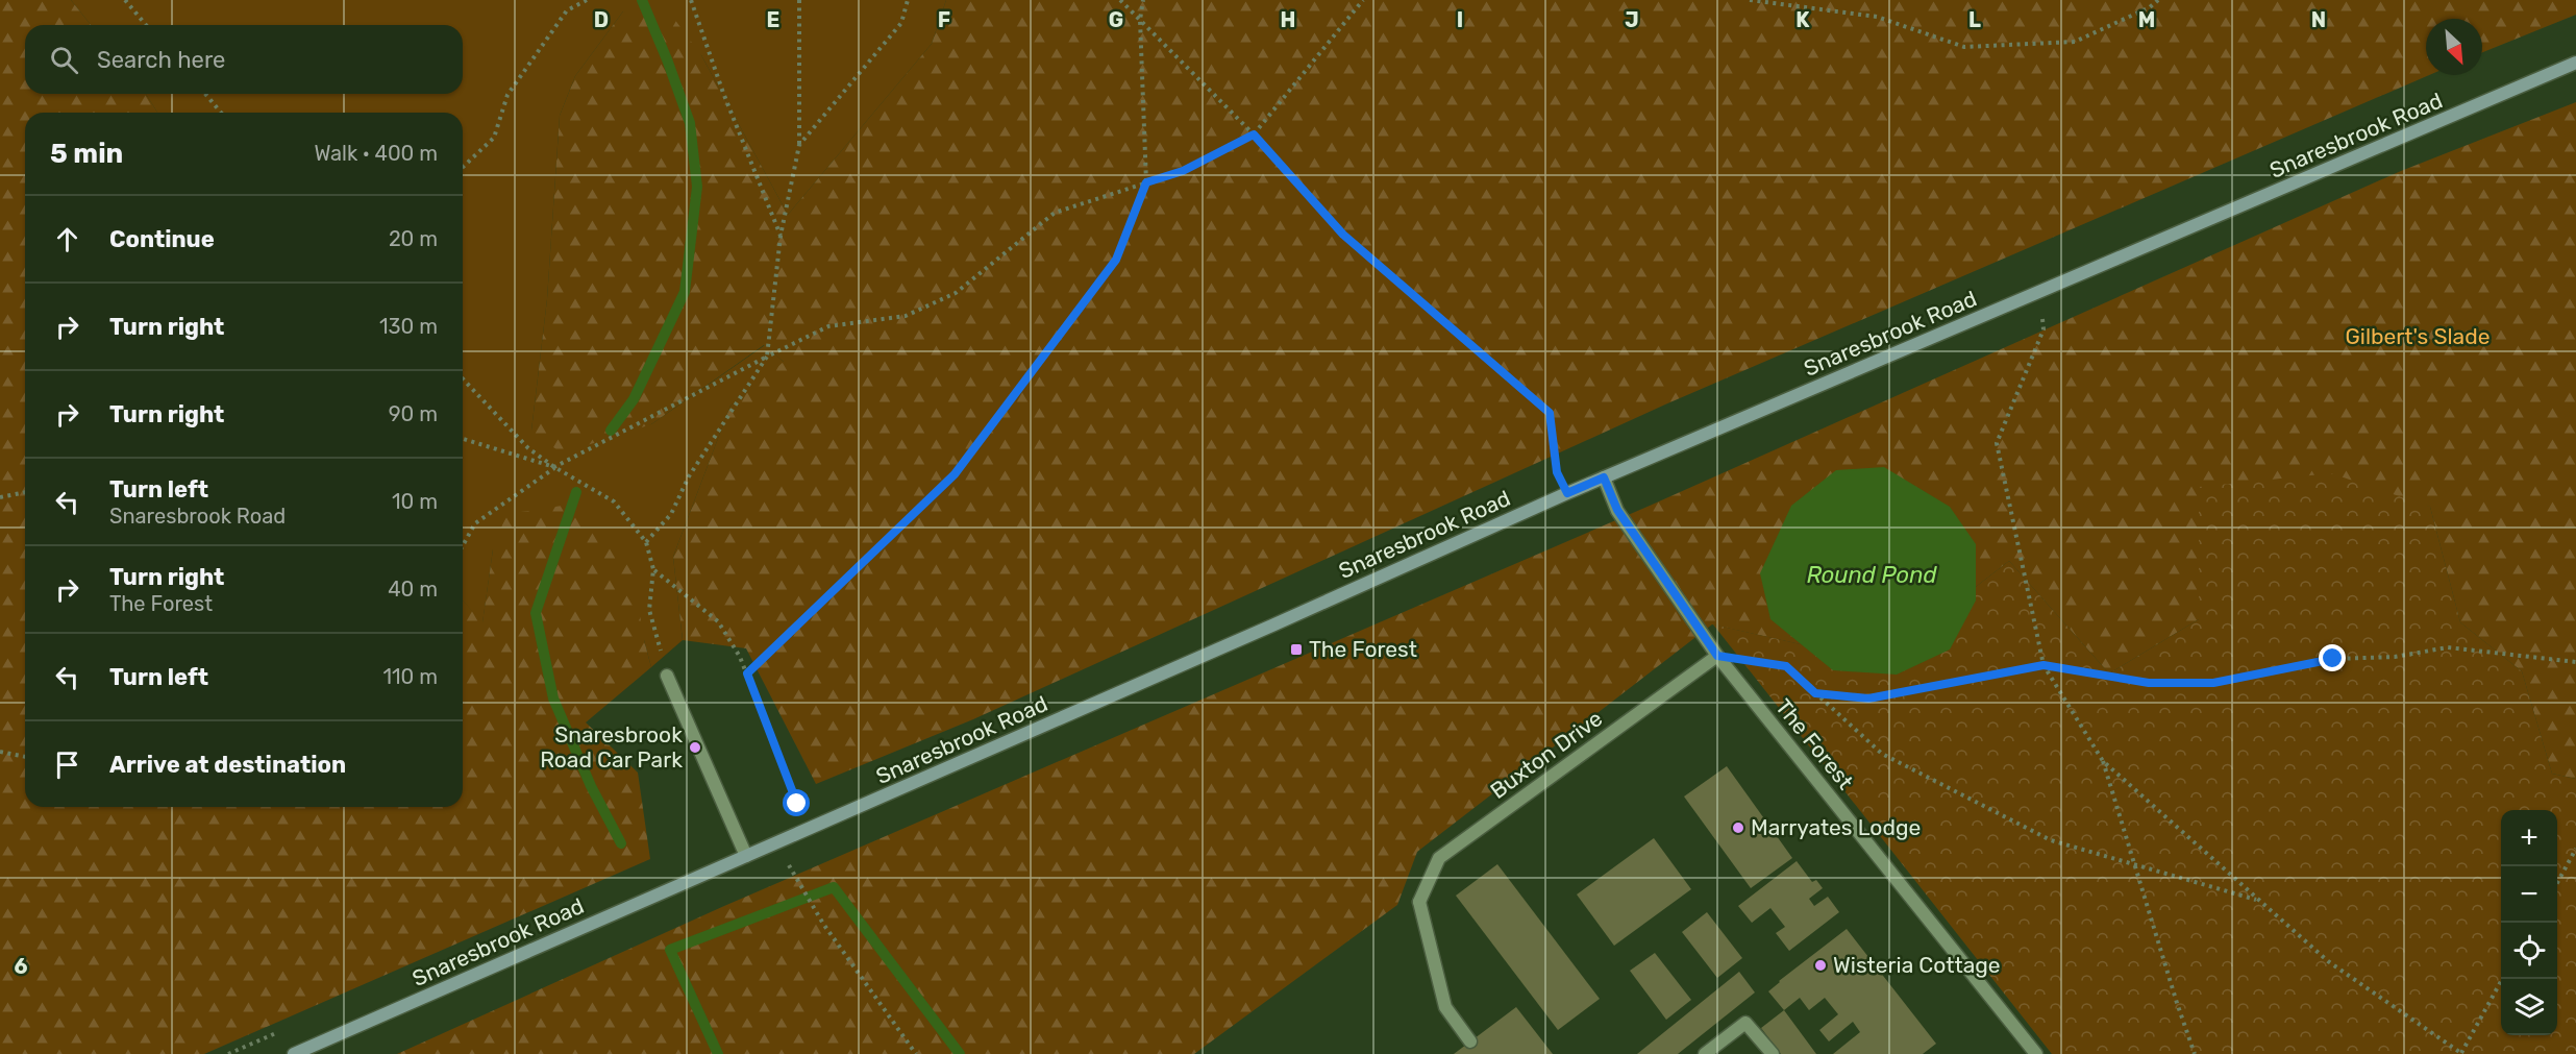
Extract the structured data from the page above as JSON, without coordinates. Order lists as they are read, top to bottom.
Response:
{
  "streets": {
    "street": ["Snaresbrook Road", "The Forest", "Buxton Drive"]
  },
  "crossings": [
    ["Snaresbrook Road", "The Forest"],
    ["The Forest", "Buxton Drive"]
  ],
  "water": ["Round Pond"],
  "parks": ["Gilbert's Slade"],
  "places": {
    "transit": ["The Forest"],
    "other": ["Snaresbrook Road Car Park", "Marryates Lodge", "Wisteria Cottage"]
  },
  "north": "bottom right",
  "page": {
    "search": "Search here",
    "heading": ["5 min", "Walk · 400 m"],
    "list": [
      ["Continue", "20 m"],
      ["Turn right", "130 m"],
      ["Turn right", "90 m"],
      ["Turn left", "Snaresbrook Road", "10 m"],
      ["Turn right", "The Forest", "40 m"],
      ["Turn left", "110 m"],
      "Arrive at destination"
    ],
    "map_buttons": ["+", "−"]
  },
  "grid": {
    "columns": [
      "D",
      "E",
      "F",
      "G",
      "H",
      "I",
      "J",
      "K",
      "L",
      "M",
      "N"
    ],
    "rows": ["6"]
  }
}
